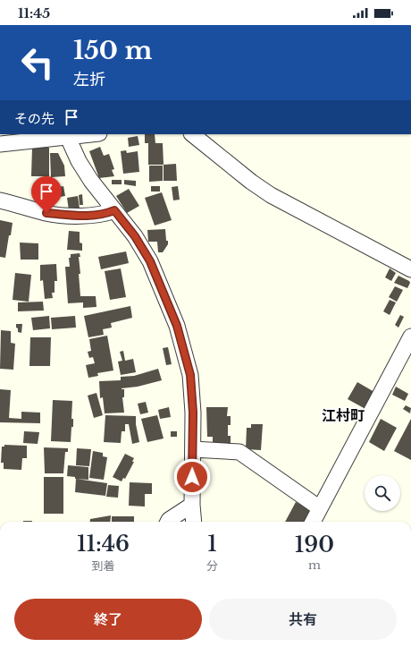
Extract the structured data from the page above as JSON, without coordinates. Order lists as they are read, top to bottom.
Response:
{
  "districts": ["江村町"],
  "page": {
    "status": "11:45",
    "turn": ["150 m", "左折"],
    "then": "その先",
    "eta": [
      "11:46",
      "到着",
      "1",
      "分",
      "190",
      "m"
    ],
    "buttons": ["終了", "共有"]
  }
}
